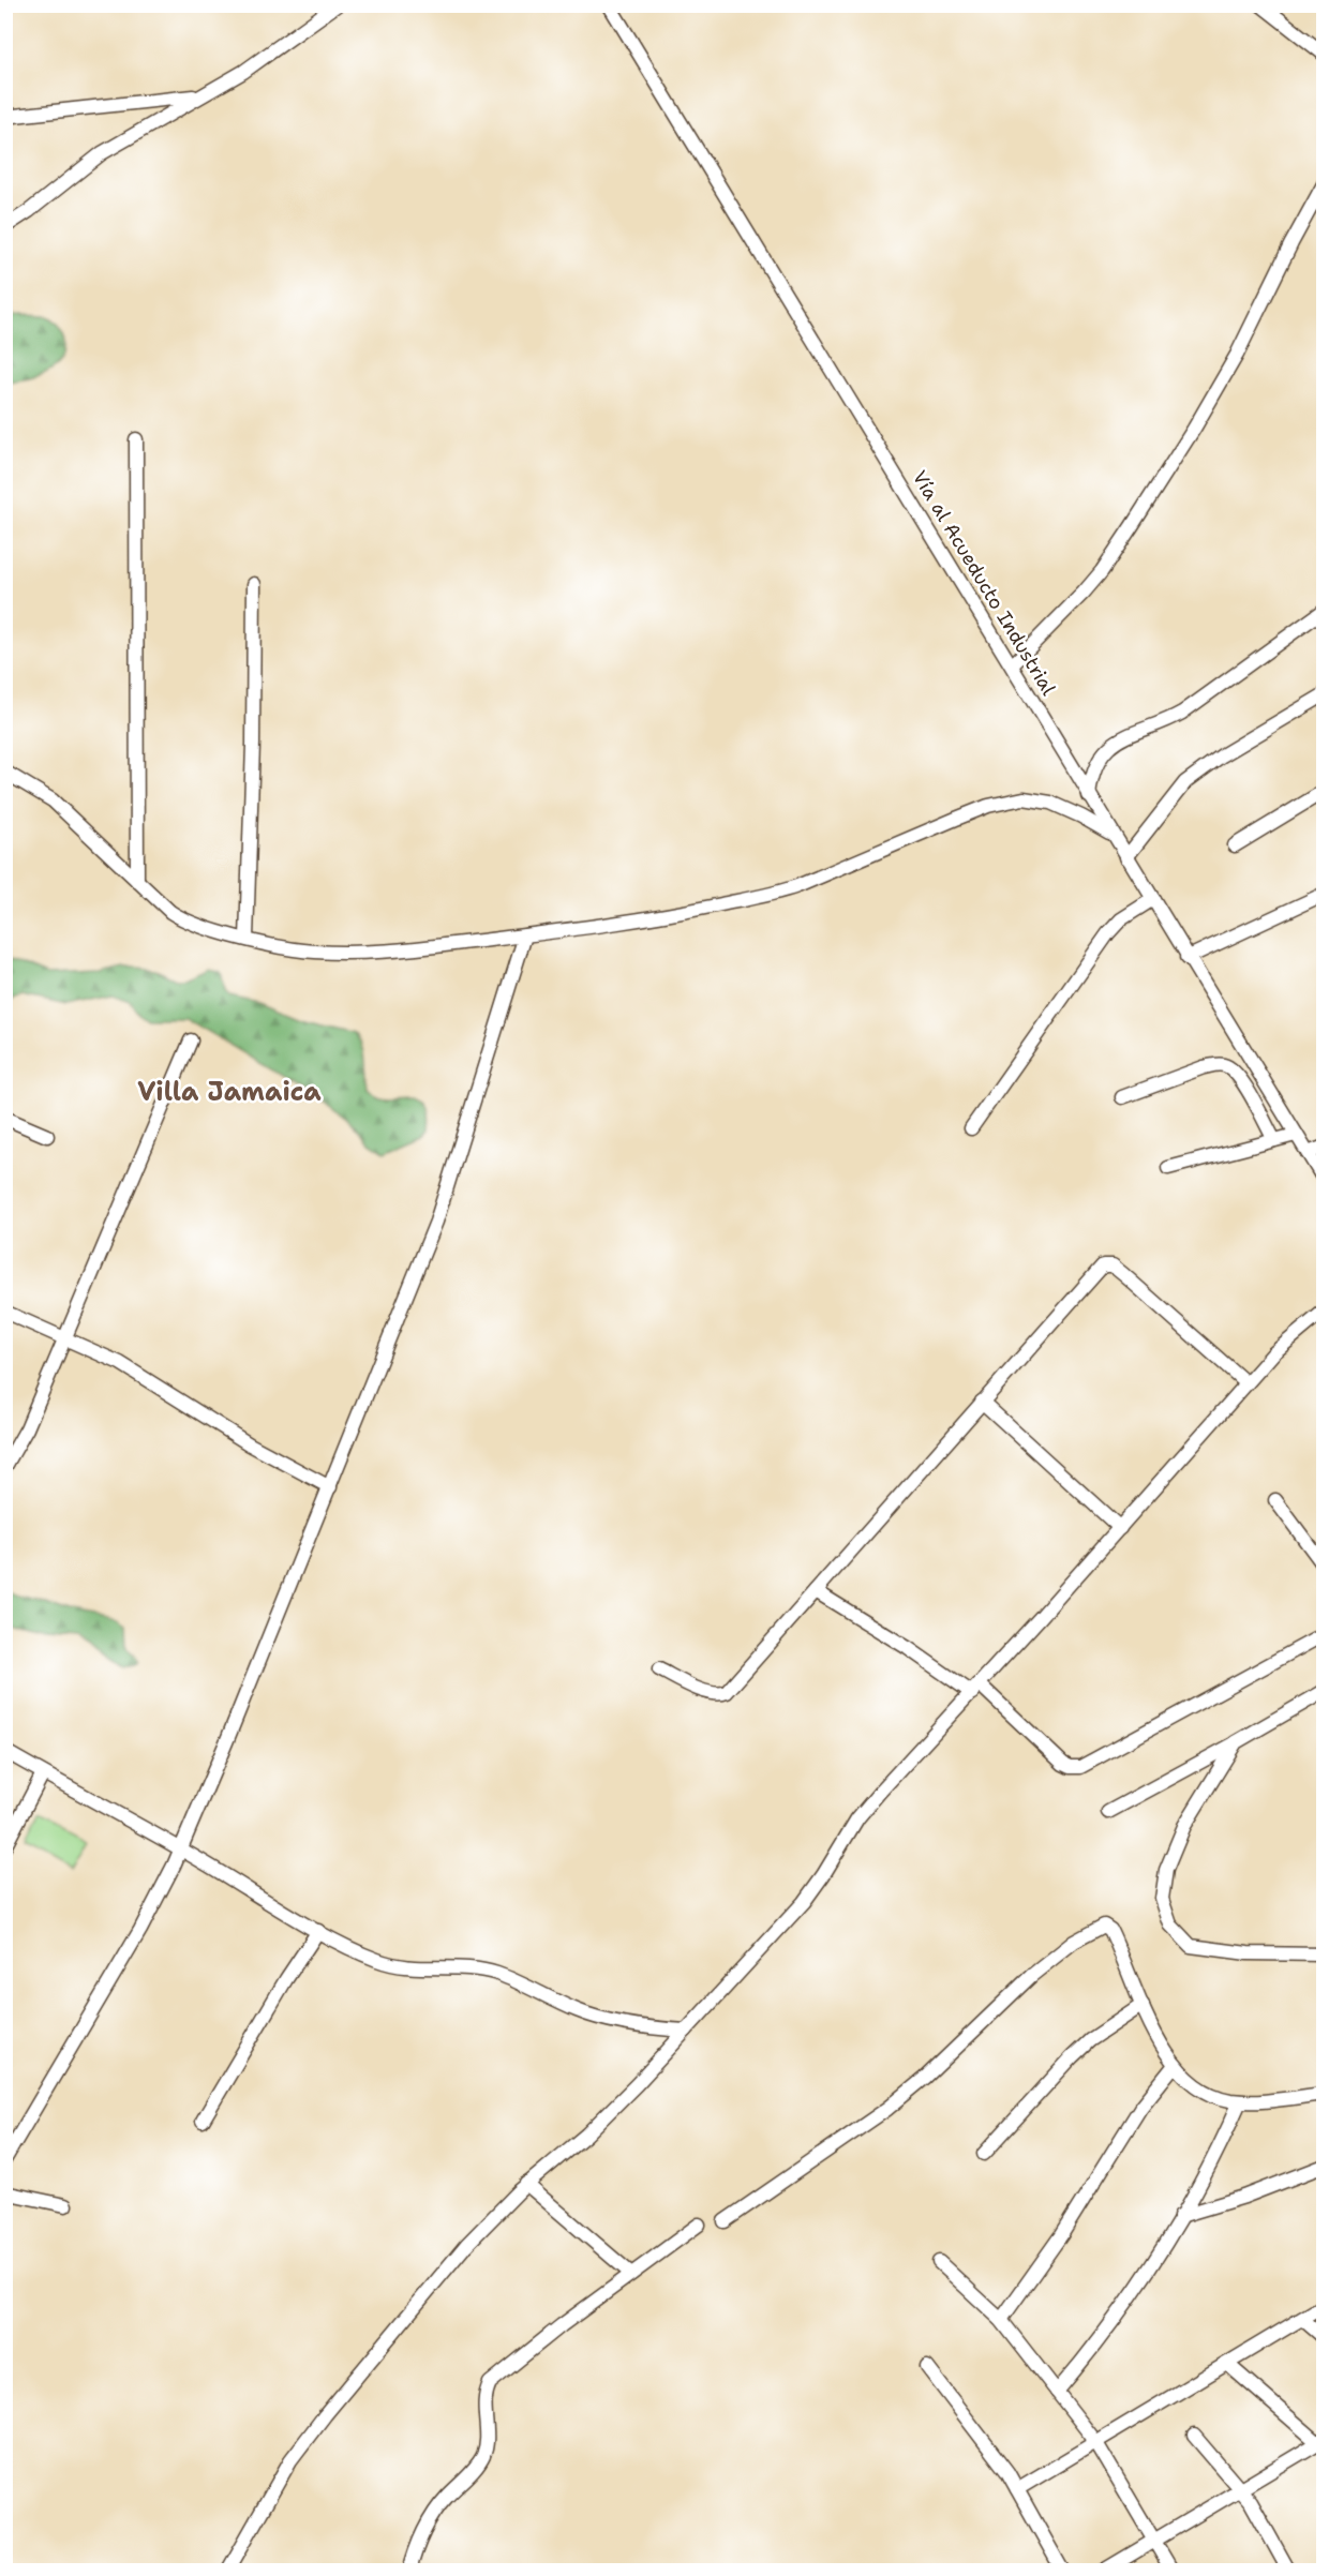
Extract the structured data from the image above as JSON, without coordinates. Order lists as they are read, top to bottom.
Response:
{
  "streets": {
    "street": ["Vía al Acueducto Industrial"]
  },
  "districts": ["Villa Jamaica"]
}
